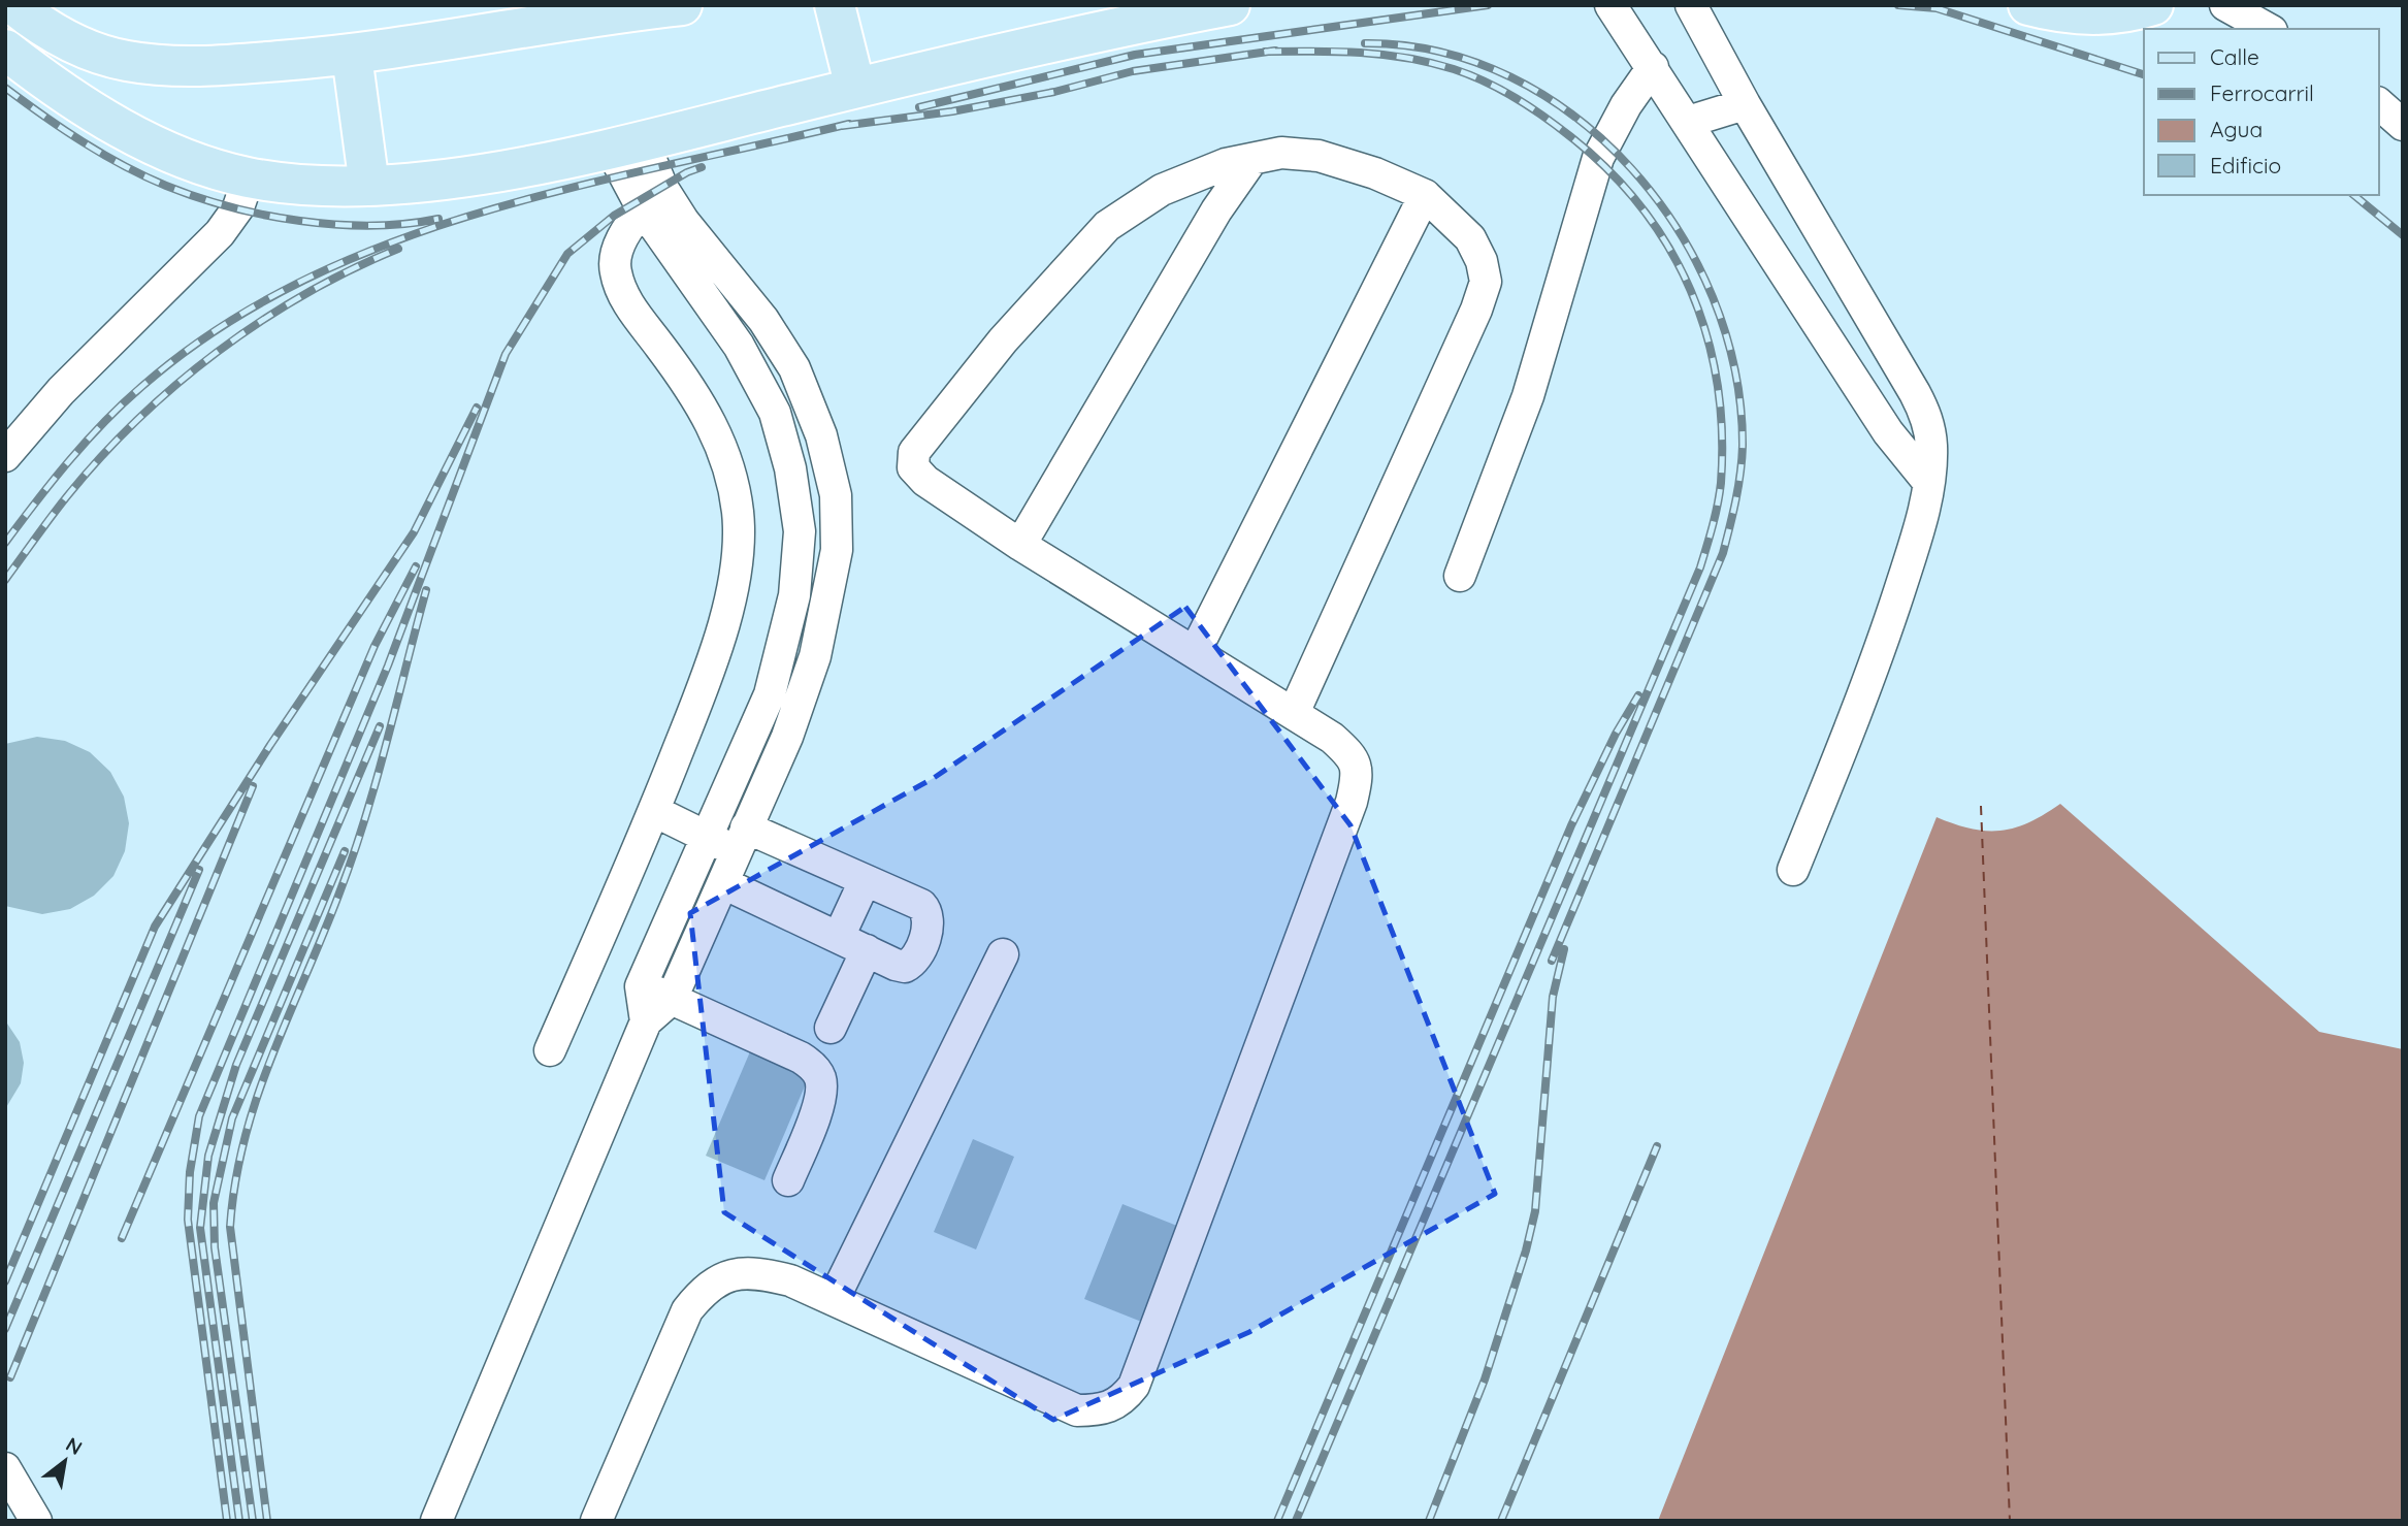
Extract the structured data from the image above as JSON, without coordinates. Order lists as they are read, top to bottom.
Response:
{
  "legend": [
    "Calle",
    "Ferrocarril",
    "Agua",
    "Edificio"
  ],
  "north": "top right"
}
